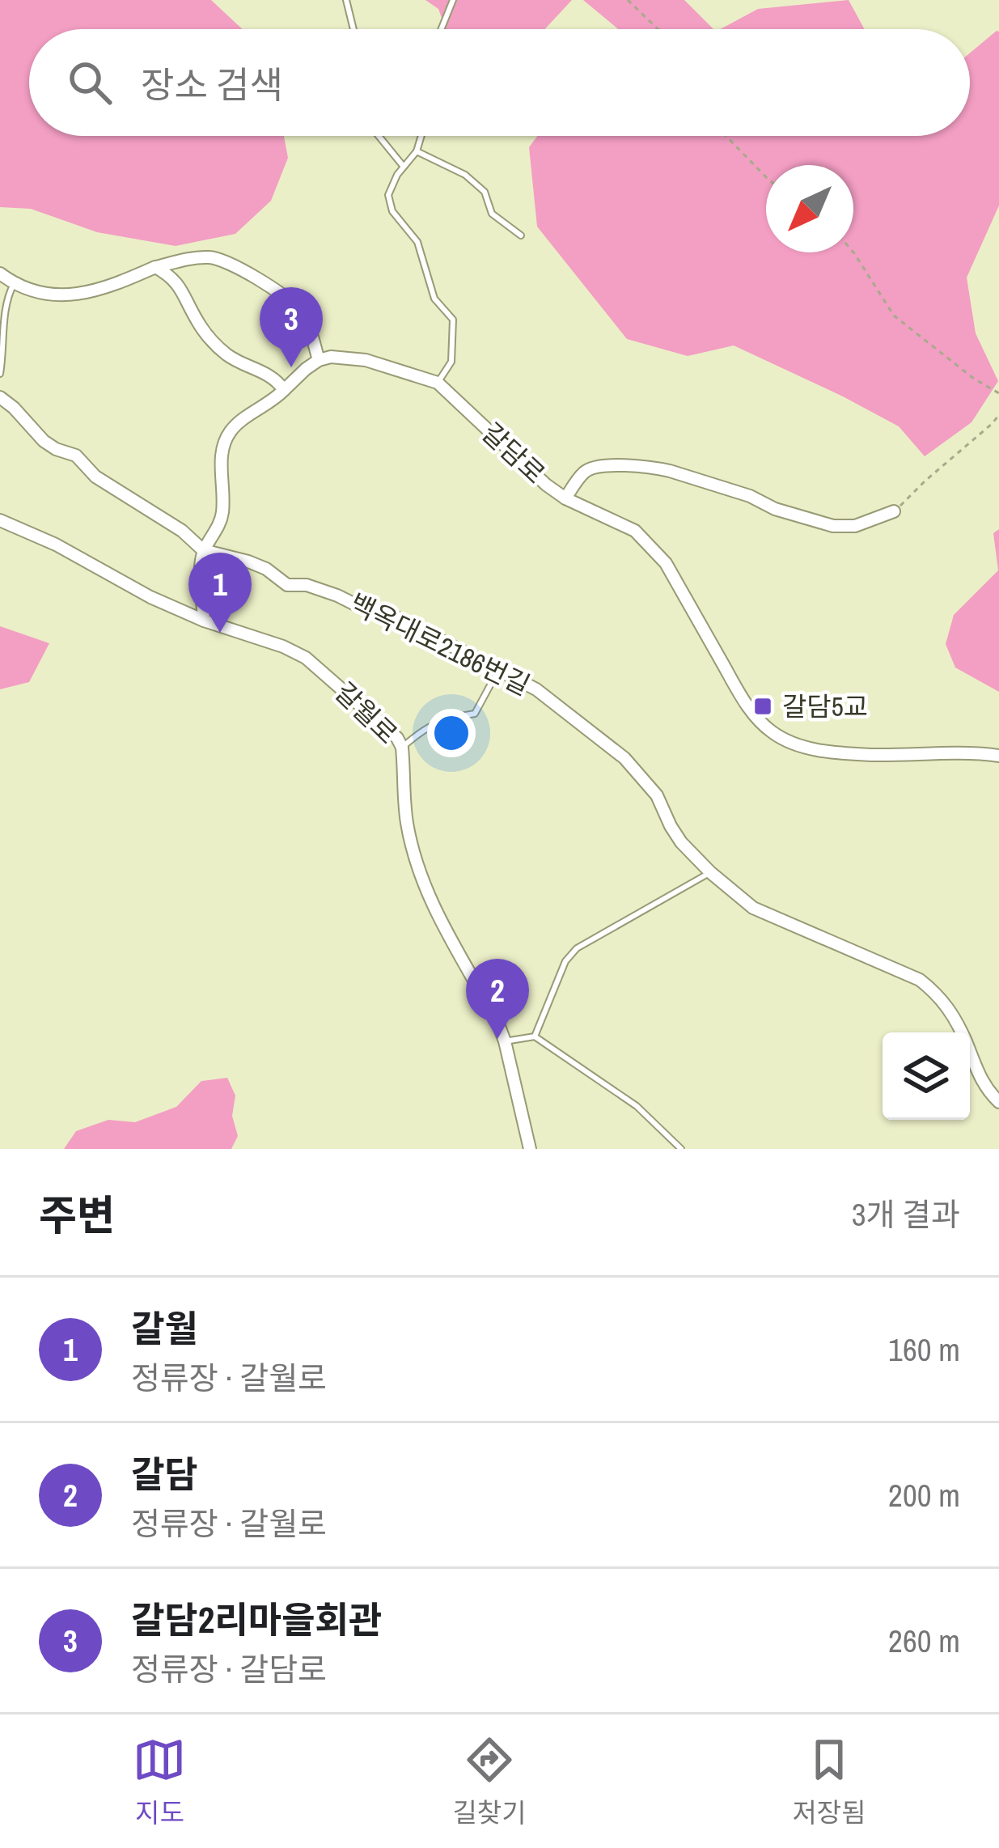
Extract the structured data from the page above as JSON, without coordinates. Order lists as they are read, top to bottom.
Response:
{
  "streets": {
    "street": ["갈담로", "백옥대로2186번길", "갈월로"]
  },
  "places": {
    "transit": ["갈담5교"]
  },
  "north": "bottom left",
  "page": {
    "search": "장소 검색",
    "pins": ["3", "1", "2"],
    "heading": ["주변", "3개 결과"],
    "list": [
      {
        "mark": "1",
        "name": "갈월",
        "note": "정류장 · 갈월로",
        "value": "160 m"
      },
      {
        "mark": "2",
        "name": "갈담",
        "note": "정류장 · 갈월로",
        "value": "200 m"
      },
      {
        "mark": "3",
        "name": "갈담2리마을회관",
        "note": "정류장 · 갈담로",
        "value": "260 m"
      }
    ],
    "nav": ["지도", "길찾기", "저장됨"]
  }
}
